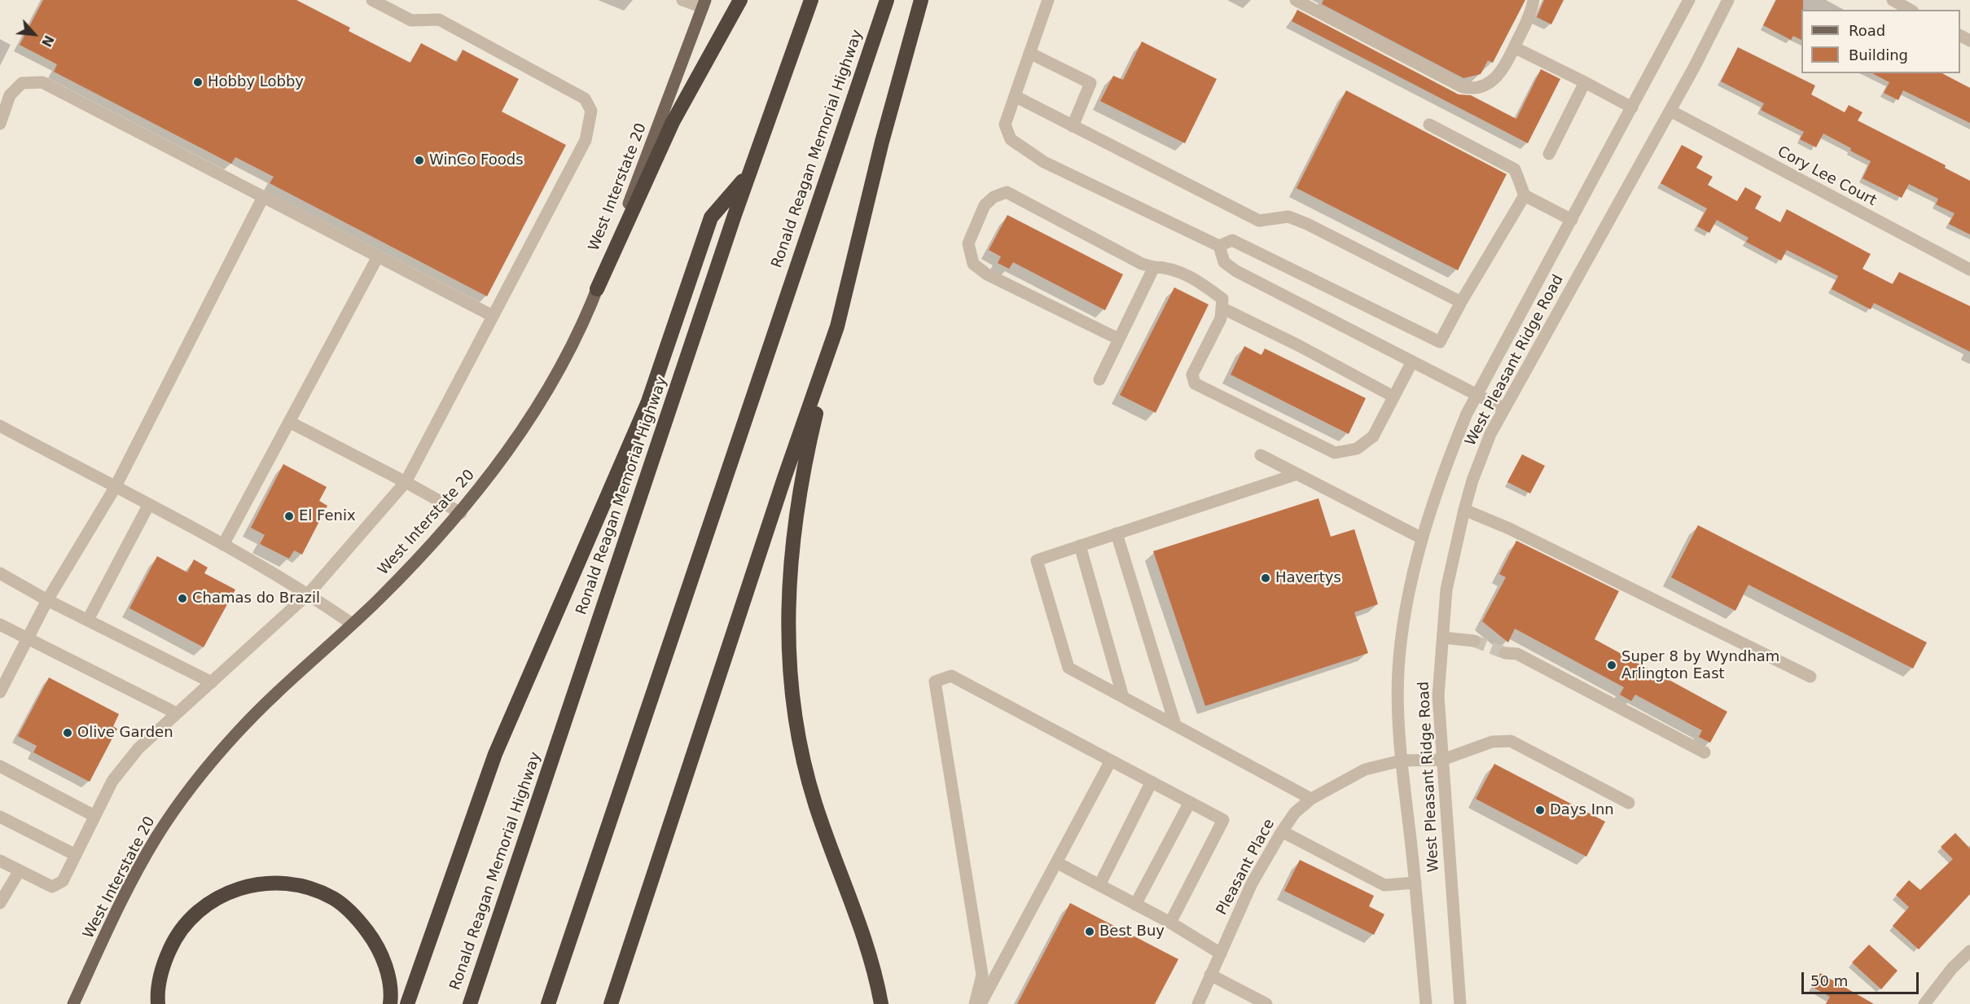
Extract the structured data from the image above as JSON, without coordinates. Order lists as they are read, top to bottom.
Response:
{
  "streets": {
    "highway": ["Ronald Reagan Memorial Highway"],
    "main road": ["West Interstate 20"],
    "street": ["Cory Lee Court", "West Pleasant Ridge Road", "Pleasant Place"]
  },
  "crossings": [
    ["Cory Lee Court", "West Pleasant Ridge Road"],
    ["West Pleasant Ridge Road", "Pleasant Place"]
  ],
  "places": [
    "Hobby Lobby",
    "WinCo Foods",
    "El Fenix",
    "Havertys",
    "Chamas do Brazil",
    "Super 8 by Wyndham Arlington East",
    "Olive Garden",
    "Days Inn",
    "Best Buy"
  ],
  "legend": ["Road", "Building"],
  "scale_bar": "50 m",
  "north": "bottom right"
}
